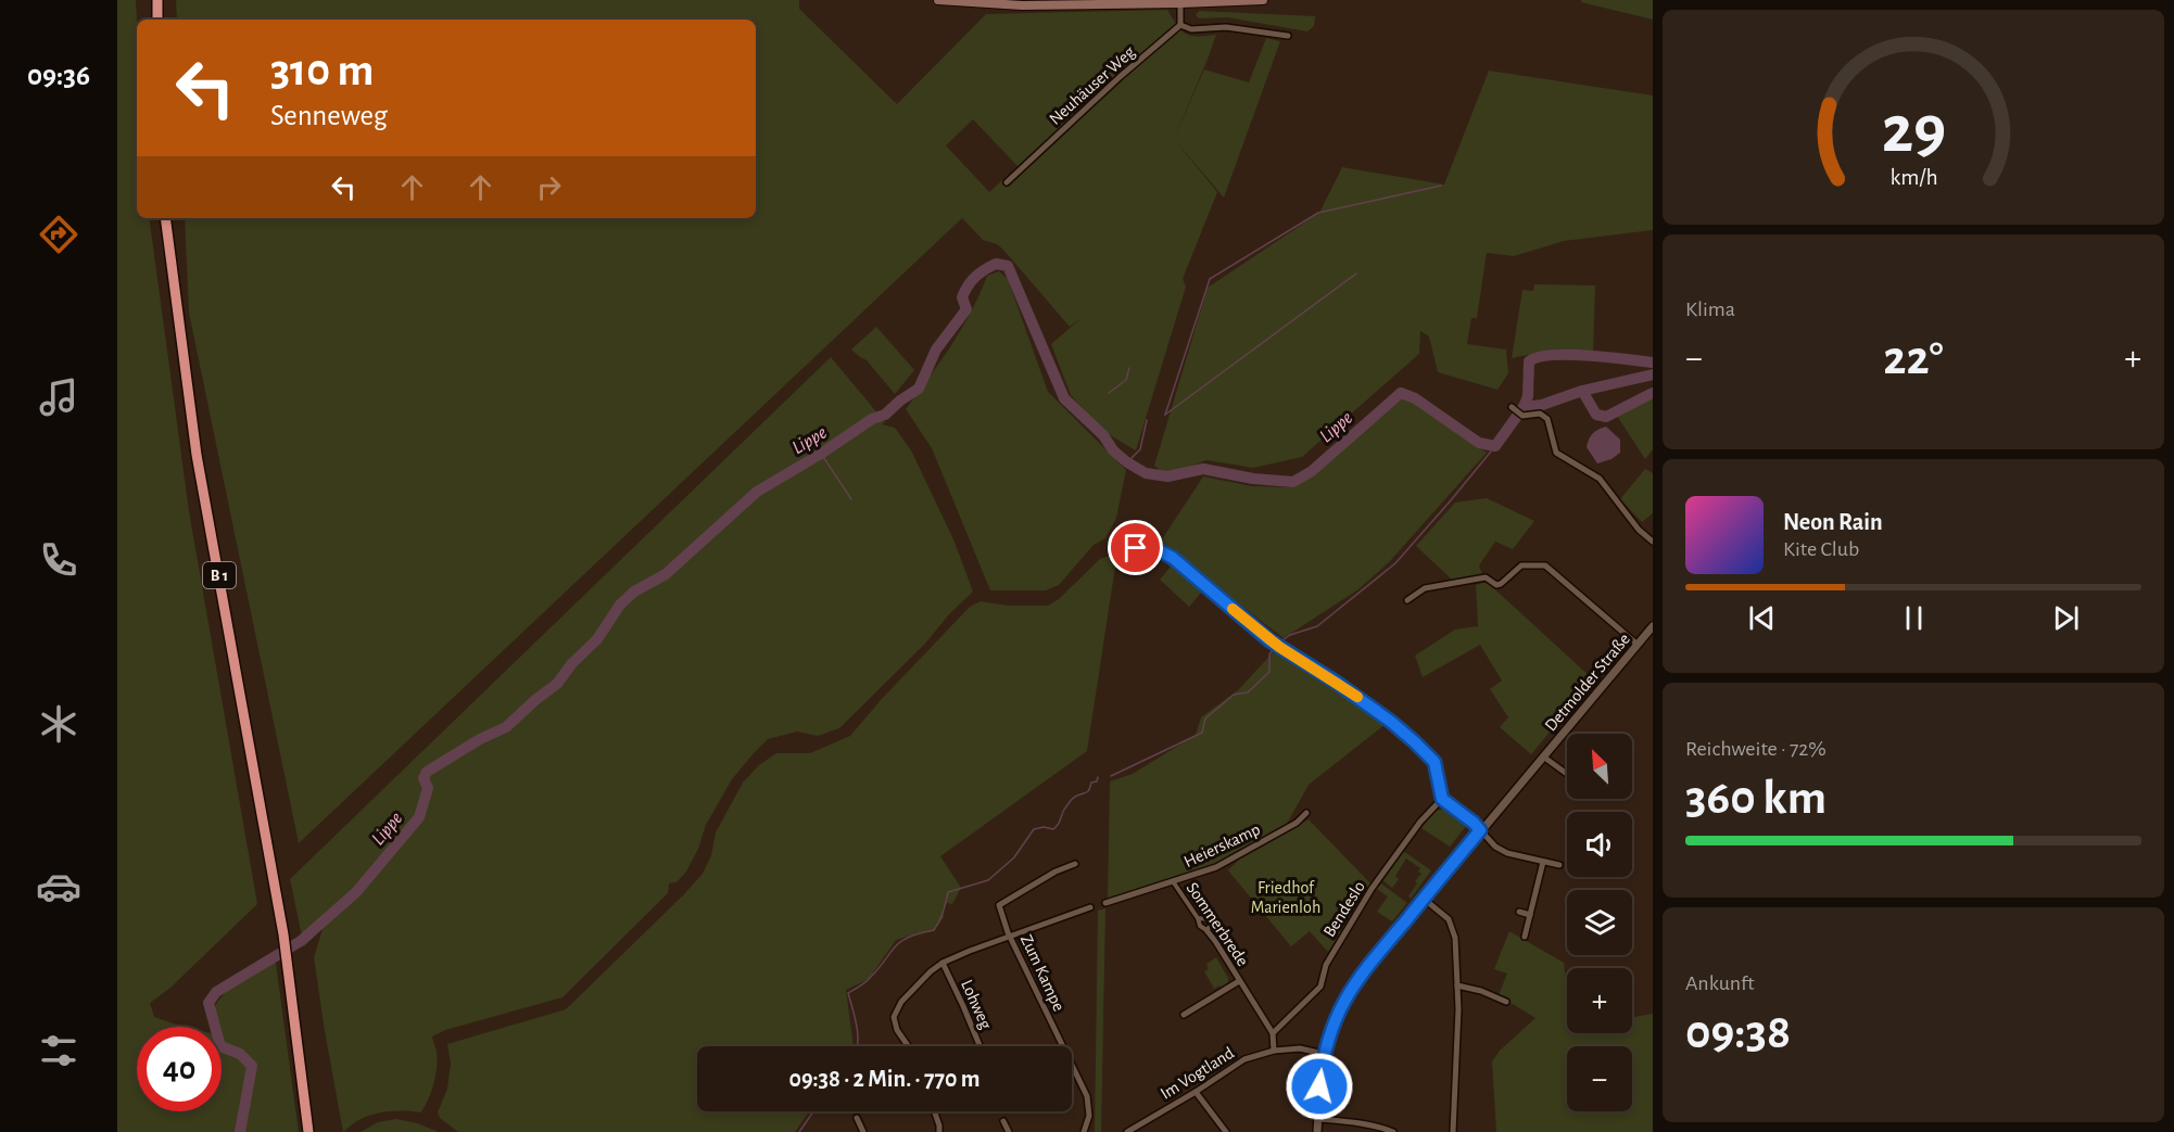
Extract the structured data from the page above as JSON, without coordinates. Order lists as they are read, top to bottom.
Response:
{
  "streets": {
    "highway": ["B 1"],
    "street": [
      "Neuhäuser Weg",
      "Detmolder Straße",
      "Heierskamp",
      "Bendeslo",
      "Sommerbrede",
      "Zum Kampe",
      "Lohweg",
      "Im Vogtland"
    ]
  },
  "crossings": [
    ["Detmolder Straße", "Im Vogtland"],
    ["Heierskamp", "Sommerbrede"],
    ["Bendeslo", "Sommerbrede"],
    ["Sommerbrede", "Im Vogtland"]
  ],
  "water": ["Lippe"],
  "parks": ["Friedhof Marienloh"],
  "north": "top left",
  "page": {
    "tabs": "09:36",
    "turn": ["310 m", "Senneweg"],
    "tile": [
      "Klima",
      ["Reichweite · 72%", "360 km"],
      ["Ankunft", "09:38"]
    ],
    "heat": ["−", "22°", "+"],
    "song": ["Neon Rain", "Kite Club"],
    "map_buttons": ["+", "−"],
    "limit": "40",
    "trip": "09:38 · 2 Min. · 770 m",
    "gauge": ["29", "km/h"]
  }
}
